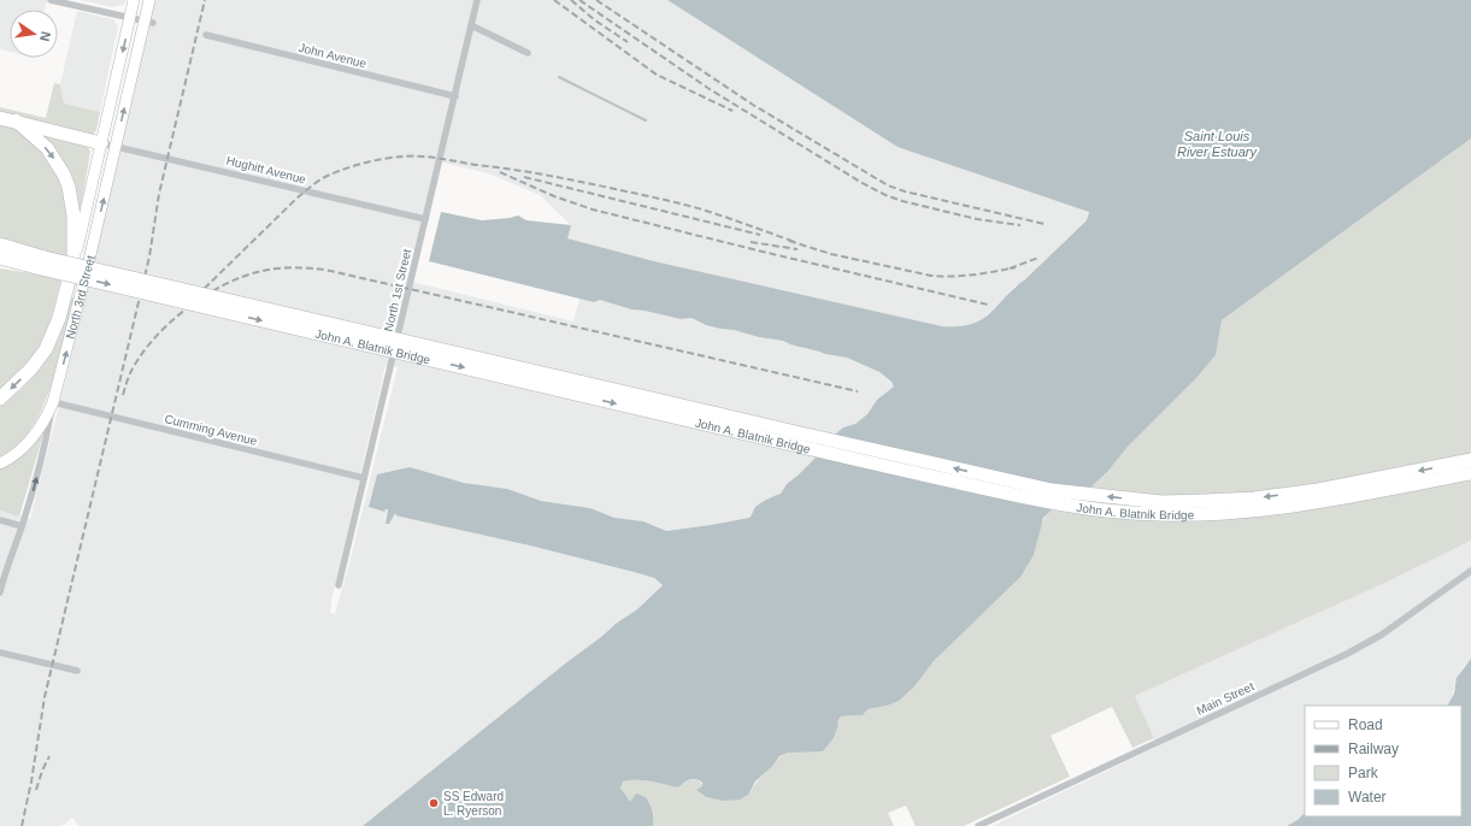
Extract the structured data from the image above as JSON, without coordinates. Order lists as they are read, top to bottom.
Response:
{
  "streets": {
    "highway": ["North 3rd Street", "John A. Blatnik Bridge"],
    "street": [
      "John Avenue",
      "Hughitt Avenue",
      "North 1st Street",
      "Cumming Avenue",
      "Main Street"
    ]
  },
  "crossings": [
    ["John Avenue", "North 1st Street"],
    ["Hughitt Avenue", "North 1st Street"],
    ["Hughitt Avenue", "North 3rd Street"],
    ["North 1st Street", "Cumming Avenue"],
    ["North 3rd Street", "Cumming Avenue"]
  ],
  "water": ["Saint Louis River Estuary"],
  "places": ["SS Edward L. Ryerson"],
  "legend": [
    "Road",
    "Railway",
    "Park",
    "Water"
  ],
  "north": "right"
}
